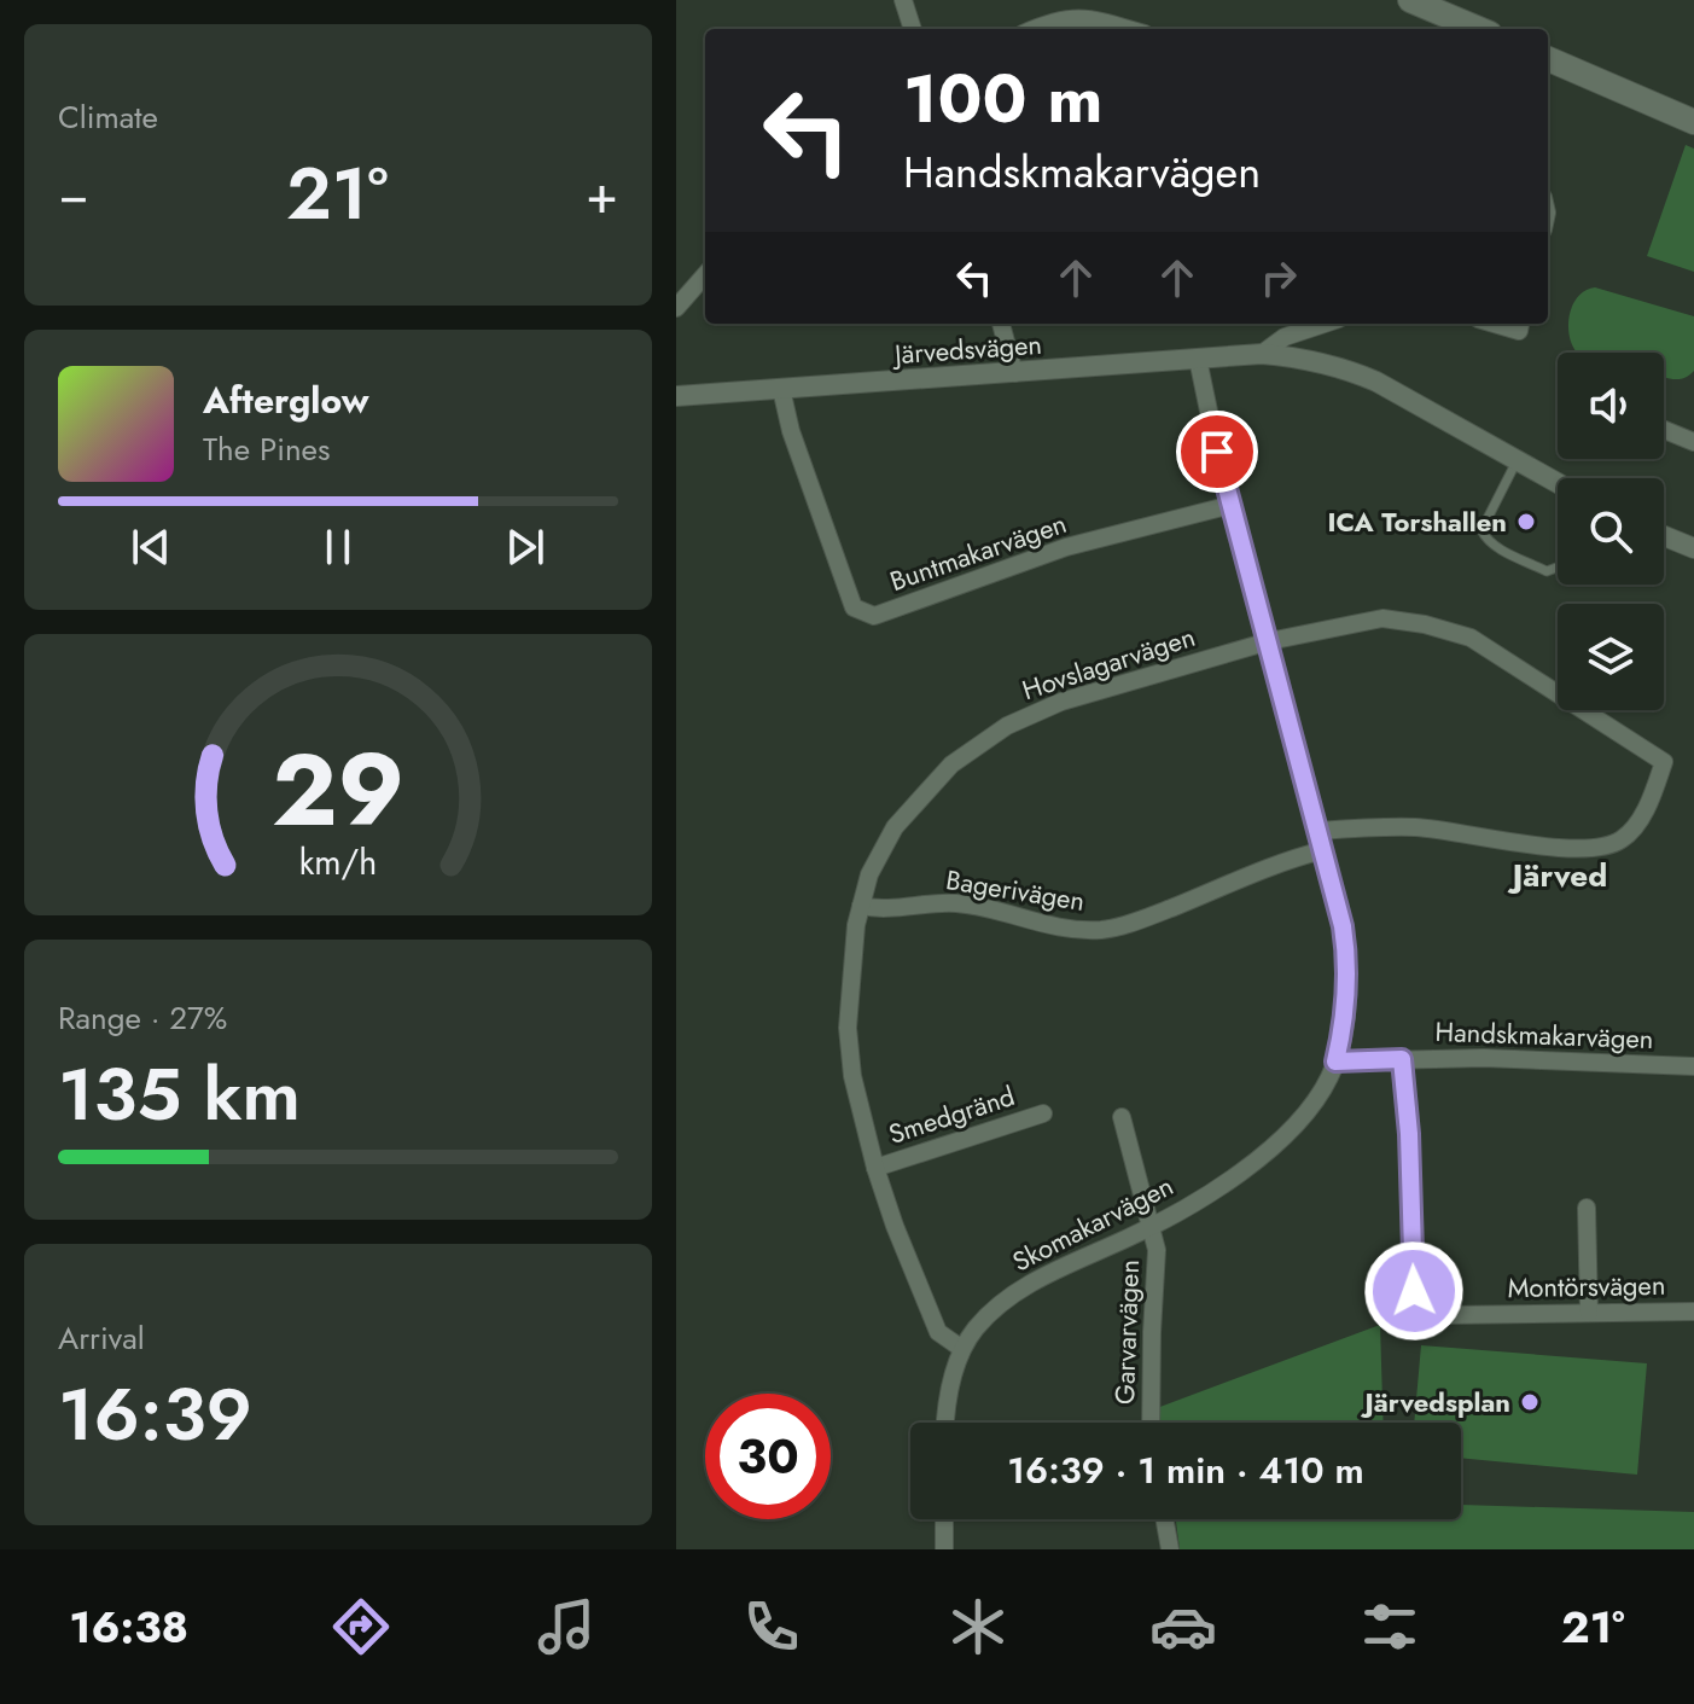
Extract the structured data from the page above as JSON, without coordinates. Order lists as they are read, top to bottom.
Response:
{
  "streets": {
    "street": [
      "Järvedsvägen",
      "Buntmakarvägen",
      "Hovslagarvägen",
      "Bagerivägen",
      "Handskmakarvägen",
      "Smedgränd",
      "Skomakarvägen",
      "Montörsvägen",
      "Garvarvägen"
    ]
  },
  "crossings": [
    ["Järvedsvägen", "Buntmakarvägen"],
    ["Järvedsvägen", "Skomakarvägen"],
    ["Buntmakarvägen", "Skomakarvägen"],
    ["Hovslagarvägen", "Bagerivägen"],
    ["Hovslagarvägen", "Smedgränd"],
    ["Hovslagarvägen", "Skomakarvägen"],
    ["Bagerivägen", "Skomakarvägen"],
    ["Handskmakarvägen", "Skomakarvägen"],
    ["Handskmakarvägen", "Montörsvägen"],
    ["Skomakarvägen", "Garvarvägen"]
  ],
  "districts": ["Järved"],
  "places": ["ICA Torshallen", "Järvedsplan"],
  "page": {
    "tile": [
      "Climate",
      ["Range · 27%", "135 km"],
      ["Arrival", "16:39"]
    ],
    "turn": ["100 m", "Handskmakarvägen"],
    "heat": ["−", "21°", "+"],
    "song": ["Afterglow", "The Pines"],
    "limit": "30",
    "trip": "16:39 · 1 min · 410 m",
    "tabs": ["16:38", "21°"],
    "gauge": ["29", "km/h"]
  }
}
